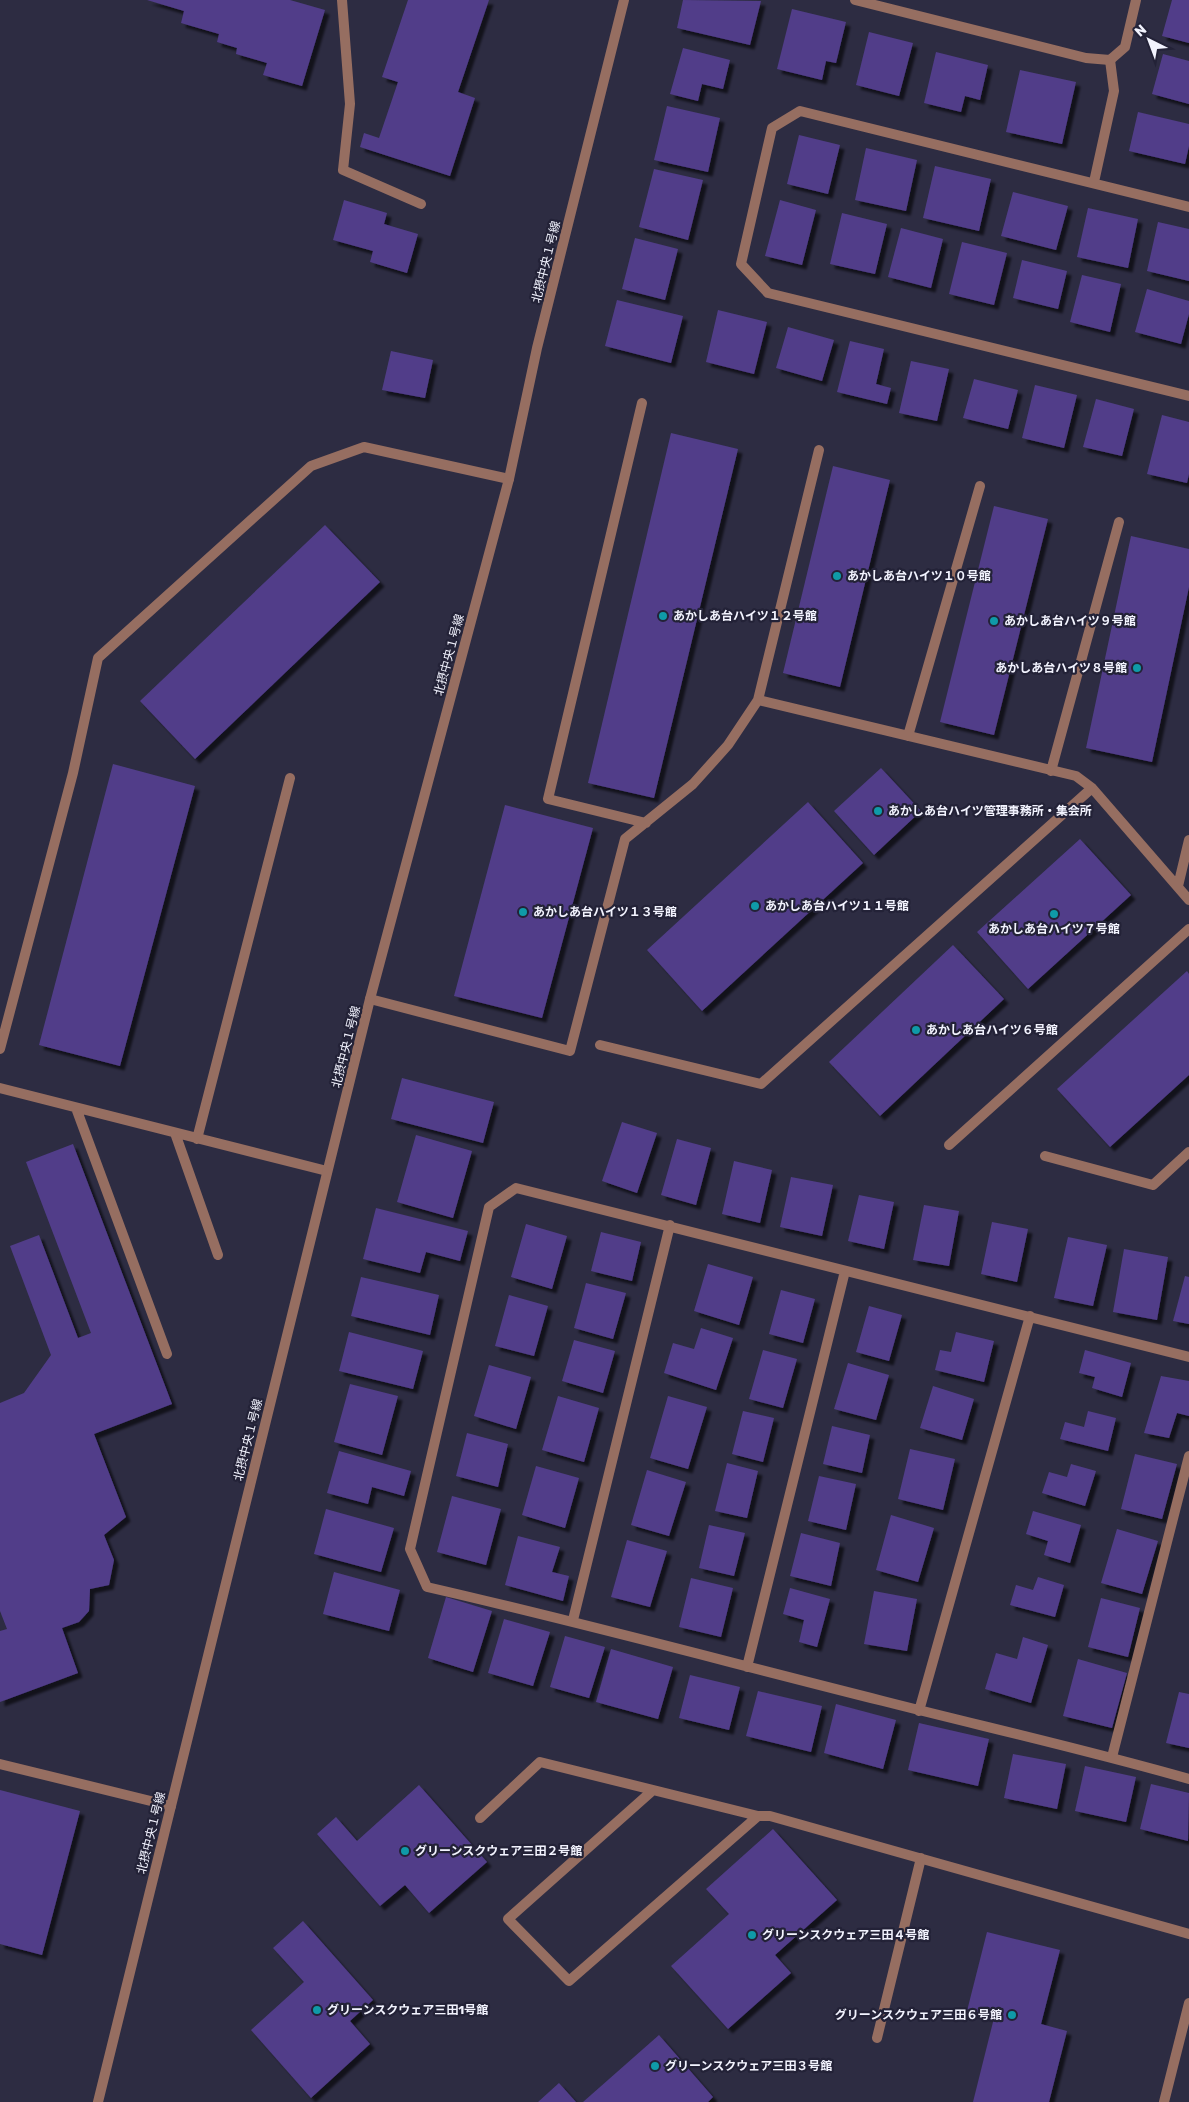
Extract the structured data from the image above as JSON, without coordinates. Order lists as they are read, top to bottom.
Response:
{
  "streets": {
    "street": ["北摂中央１号線"]
  },
  "places": [
    "あかしあ台ハイツ１０号館",
    "あかしあ台ハイツ１２号館",
    "あかしあ台ハイツ９号館",
    "あかしあ台ハイツ８号館",
    "あかしあ台ハイツ管理事務所・集会所",
    "あかしあ台ハイツ１１号館",
    "あかしあ台ハイツ１３号館",
    "あかしあ台ハイツ７号館",
    "あかしあ台ハイツ６号館",
    "グリーンスクウェア三田２号館",
    "グリーンスクウェア三田４号館",
    "グリーンスクウェア三田1号館",
    "グリーンスクウェア三田６号館",
    "グリーンスクウェア三田３号館"
  ],
  "north": "top left"
}
